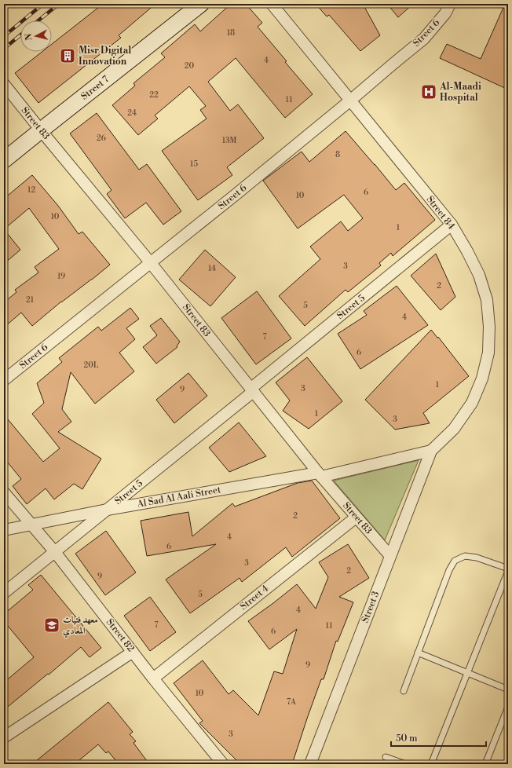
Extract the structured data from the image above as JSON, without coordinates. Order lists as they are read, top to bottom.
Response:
{
  "streets": {
    "street": [
      "Street 6",
      "Street 7",
      "Street 83",
      "Street 84",
      "Street 5",
      "Al Sad Al Aali Street",
      "Street 4",
      "Street 3",
      "Street 82"
    ]
  },
  "crossings": [
    ["Street 6", "Street 83"],
    ["Street 6", "Street 84"],
    ["Street 7", "Street 83"],
    ["Street 83", "Street 5"],
    ["Street 83", "Al Sad Al Aali Street"],
    ["Street 83", "Street 4"],
    ["Street 83", "Street 3"],
    ["Street 84", "Street 5"],
    ["Street 84", "Al Sad Al Aali Street"],
    ["Street 84", "Street 3"],
    ["Street 5", "Al Sad Al Aali Street"],
    ["Street 5", "Street 82"],
    ["Al Sad Al Aali Street", "Street 3"],
    ["Al Sad Al Aali Street", "Street 82"],
    ["Street 4", "Street 82"]
  ],
  "places": {
    "building": ["Misr Digital Innovation"],
    "hospital": ["Al-Maadi Hospital"],
    "school or university": ["معهد فتيات المعادي"]
  },
  "house_numbers": [
    "18",
    "4",
    "20",
    "22",
    "11",
    "24",
    "26",
    "13M",
    "8",
    "15",
    "12",
    "6",
    "10",
    "10",
    "1",
    "3",
    "14",
    "19",
    "2",
    "21",
    "5",
    "4",
    "7",
    "6",
    "20L",
    "1",
    "3",
    "9",
    "1",
    "3",
    "2",
    "4",
    "6",
    "3",
    "2",
    "9",
    "5",
    "4",
    "7",
    "11",
    "6",
    "9",
    "10",
    "7A",
    "3"
  ],
  "scale_bar": "50 m",
  "north": "left"
}
